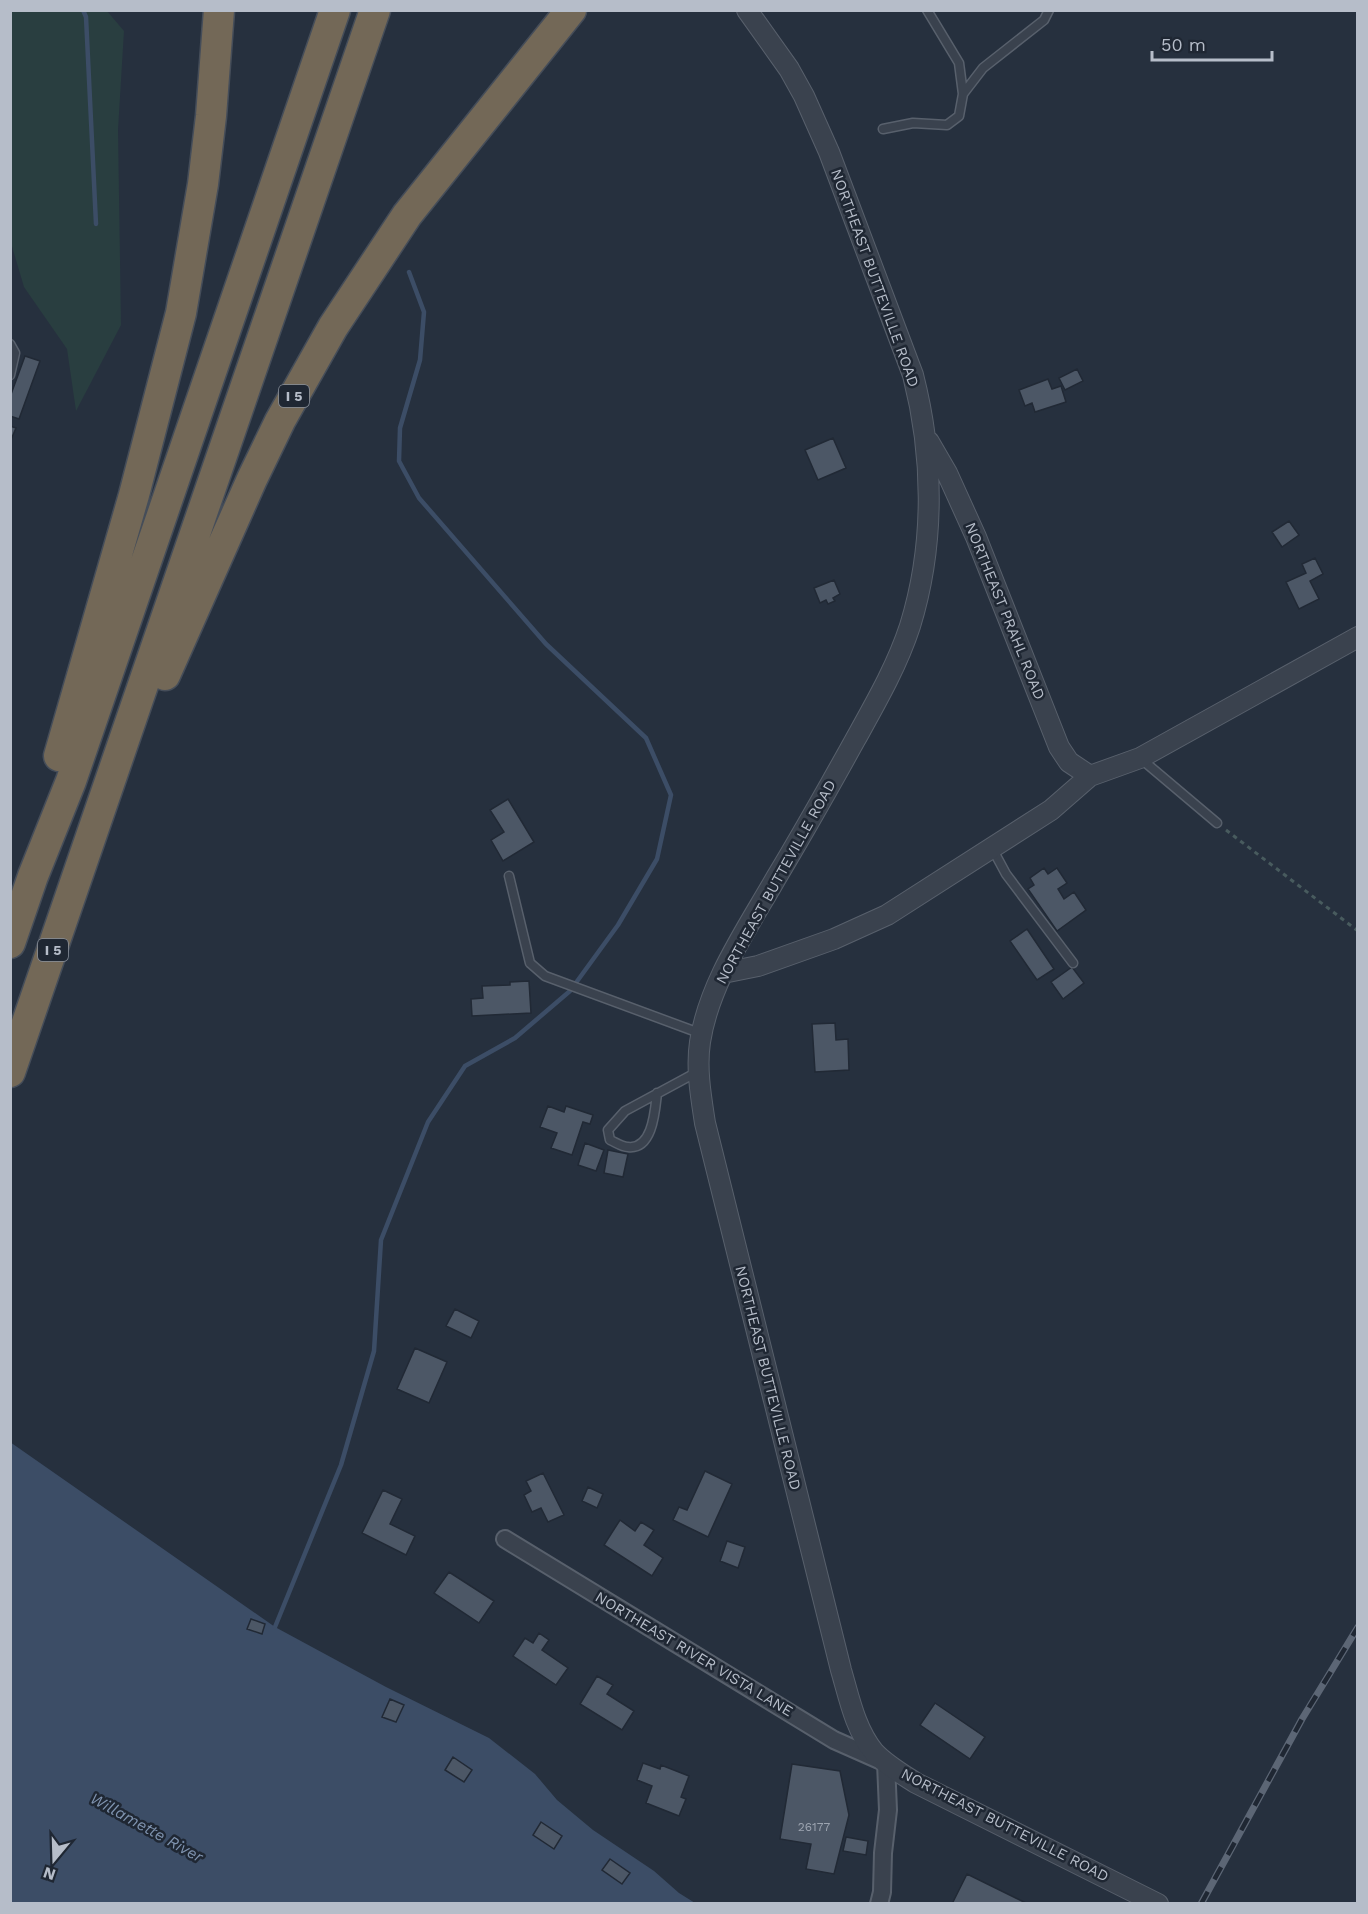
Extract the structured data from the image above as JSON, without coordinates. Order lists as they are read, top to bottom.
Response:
{
  "streets": {
    "highway": ["I 5"],
    "street": ["NORTHEAST BUTTEVILLE ROAD", "NORTHEAST PRAHL ROAD", "NORTHEAST RIVER VISTA LANE"]
  },
  "crossings": [
    ["NORTHEAST BUTTEVILLE ROAD", "NORTHEAST PRAHL ROAD"],
    ["NORTHEAST BUTTEVILLE ROAD", "NORTHEAST RIVER VISTA LANE"]
  ],
  "water": ["Willamette River"],
  "house_numbers": ["26177"],
  "scale_bar": "50 m",
  "north": "bottom"
}
